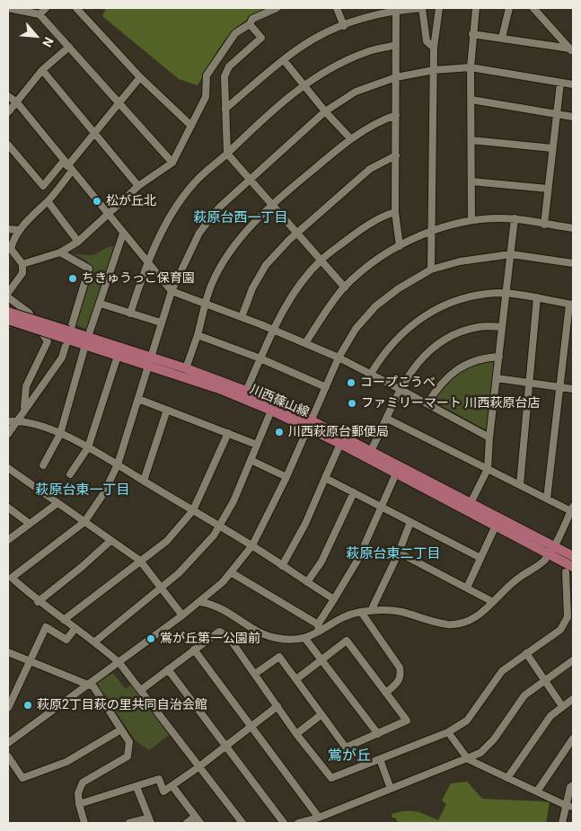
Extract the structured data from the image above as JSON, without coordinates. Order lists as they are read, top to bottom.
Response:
{
  "streets": {
    "main road": ["川西篠山線"]
  },
  "districts": [
    "萩原台西一丁目",
    "萩原台東一丁目",
    "萩原台東二丁目",
    "鴬が丘"
  ],
  "places": [
    "松が丘北",
    "ちきゅうっこ保育園",
    "コープこうべ",
    "ファミリーマート 川西萩原台店",
    "川西萩原台郵便局",
    "鴬が丘第一公園前",
    "萩原2丁目萩の里共同自治会館"
  ],
  "north": "bottom right"
}
